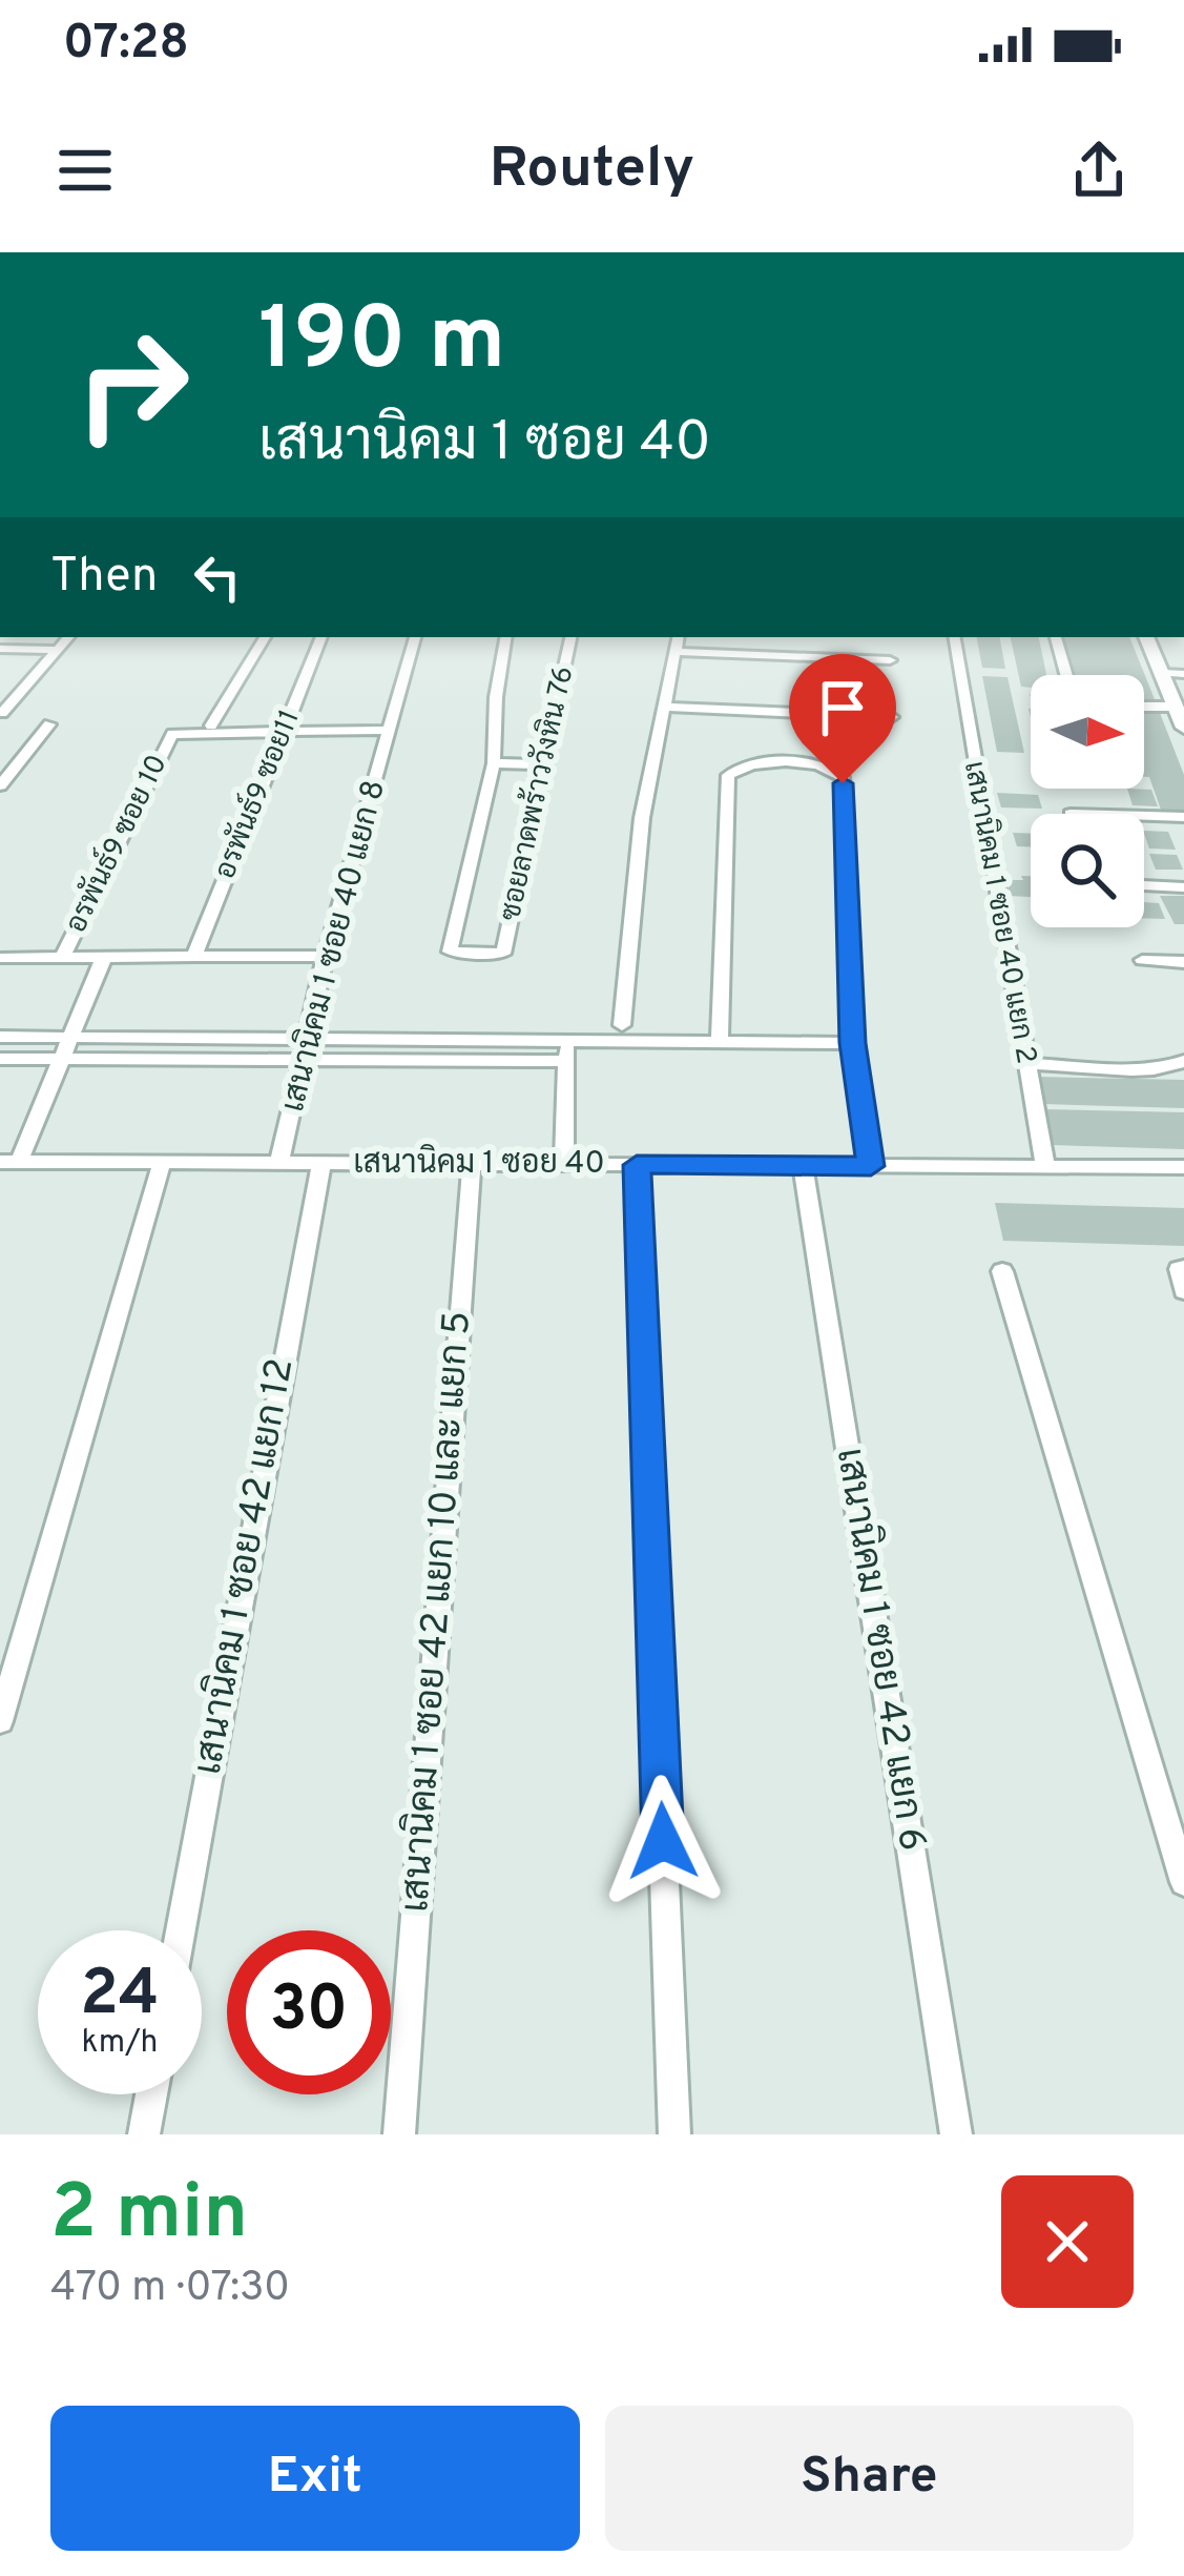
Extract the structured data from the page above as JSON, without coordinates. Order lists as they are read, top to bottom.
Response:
{
  "streets": {
    "street": [
      "ซอยลาดพร้าววังหิน 76",
      "อรพันธ์9 ซอย11",
      "อรพันธ์9 ซอย 10",
      "เสนานิคม 1 ซอย 40 แยก 2",
      "เสนานิคม 1 ซอย 40 แยก 8",
      "เสนานิคม 1 ซอย 40",
      "เสนานิคม 1 ซอย 42 แยก 12",
      "เสนานิคม 1 ซอย 42 แยก 10 และ แยก 5",
      "เสนานิคม 1 ซอย 42 แยก 6"
    ]
  },
  "crossings": [
    ["อรพันธ์9 ซอย11", "อรพันธ์9 ซอย 10"],
    ["อรพันธ์9 ซอย 10", "เสนานิคม 1 ซอย 40 แยก 8"],
    ["อรพันธ์9 ซอย 10", "เสนานิคม 1 ซอย 40"],
    ["เสนานิคม 1 ซอย 40 แยก 2", "เสนานิคม 1 ซอย 40"],
    ["เสนานิคม 1 ซอย 40 แยก 8", "เสนานิคม 1 ซอย 40"],
    ["เสนานิคม 1 ซอย 40", "เสนานิคม 1 ซอย 42 แยก 12"],
    ["เสนานิคม 1 ซอย 40", "เสนานิคม 1 ซอย 42 แยก 10 และ แยก 5"],
    ["เสนานิคม 1 ซอย 40", "เสนานิคม 1 ซอย 42 แยก 6"]
  ],
  "north": "right",
  "page": {
    "status": "07:28",
    "header": "Routely",
    "turn": ["190 m", "เสนานิคม 1 ซอย 40"],
    "then": "Then",
    "speed": "24 km/h",
    "limit": "30",
    "heading": ["2 min", "470 m · 07:30"],
    "buttons": ["Exit", "Share"]
  }
}
